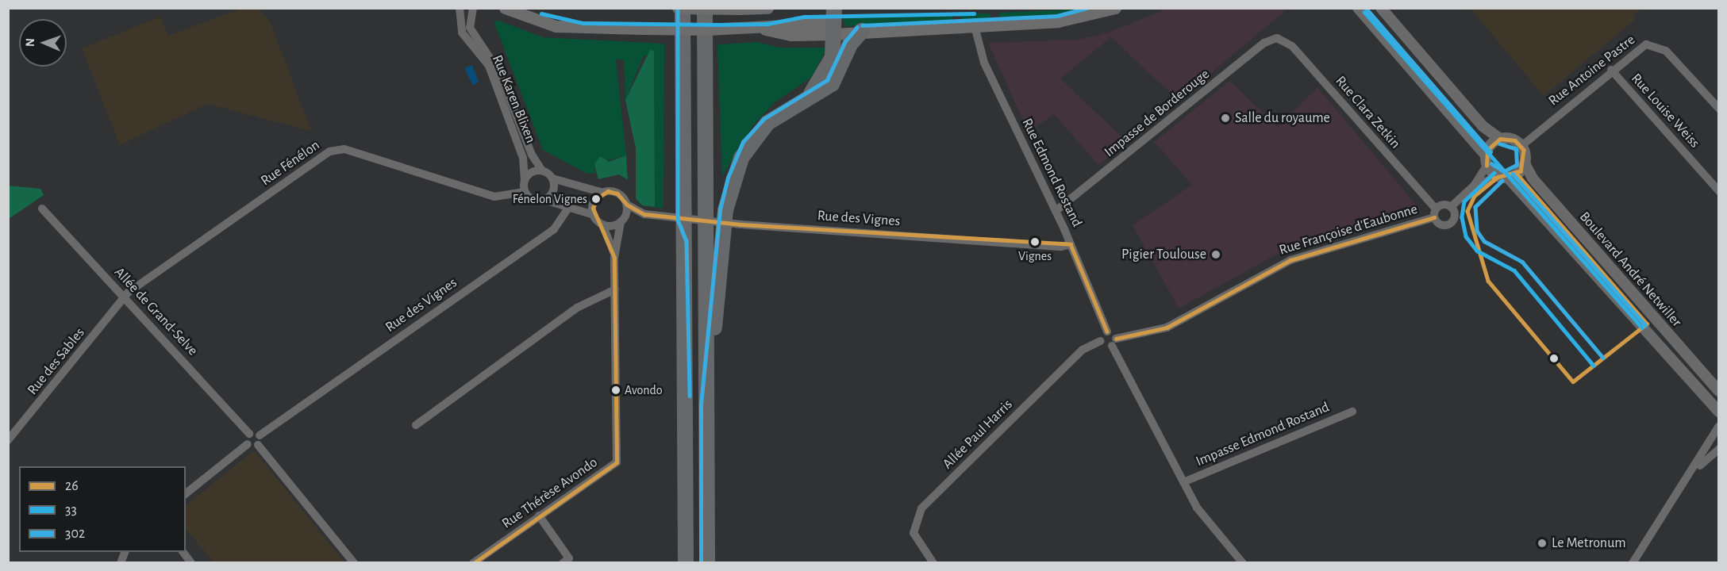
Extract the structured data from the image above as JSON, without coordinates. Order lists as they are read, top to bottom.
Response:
{
  "streets": {
    "street": [
      "Rue Antoine Pastre",
      "Rue Karen Blixen",
      "Rue Louise Weiss",
      "Rue Clara Zetkin",
      "Impasse de Borderouge",
      "Rue Fénélon",
      "Rue Edmond Rostand",
      "Rue des Vignes",
      "Rue Françoise d'Eaubonne",
      "Boulevard André Netwiller",
      "Allée de Grand-Selve",
      "Rue des Sables",
      "Allée Paul Harris",
      "Impasse Edmond Rostand",
      "Rue Thérèse Avondo"
    ]
  },
  "crossings": [
    ["Rue Antoine Pastre", "Rue Louise Weiss"],
    ["Rue Antoine Pastre", "Boulevard André Netwiller"],
    ["Rue Karen Blixen", "Rue Fénélon"],
    ["Rue Clara Zetkin", "Impasse de Borderouge"],
    ["Rue Clara Zetkin", "Rue Françoise d'Eaubonne"],
    ["Impasse de Borderouge", "Rue Edmond Rostand"],
    ["Rue Fénélon", "Allée de Grand-Selve"],
    ["Rue Fénélon", "Rue des Sables"],
    ["Rue Edmond Rostand", "Rue des Vignes"],
    ["Allée de Grand-Selve", "Rue des Sables"]
  ],
  "places": [
    "Salle du royaume",
    "Fénelon Vignes",
    "Vignes",
    "Pigier Toulouse",
    "Avondo",
    "Le Metronum"
  ],
  "lines": ["transit line 302", "transit line 33", "transit line 26"],
  "legend": ["26", "33", "302"],
  "north": "left"
}
